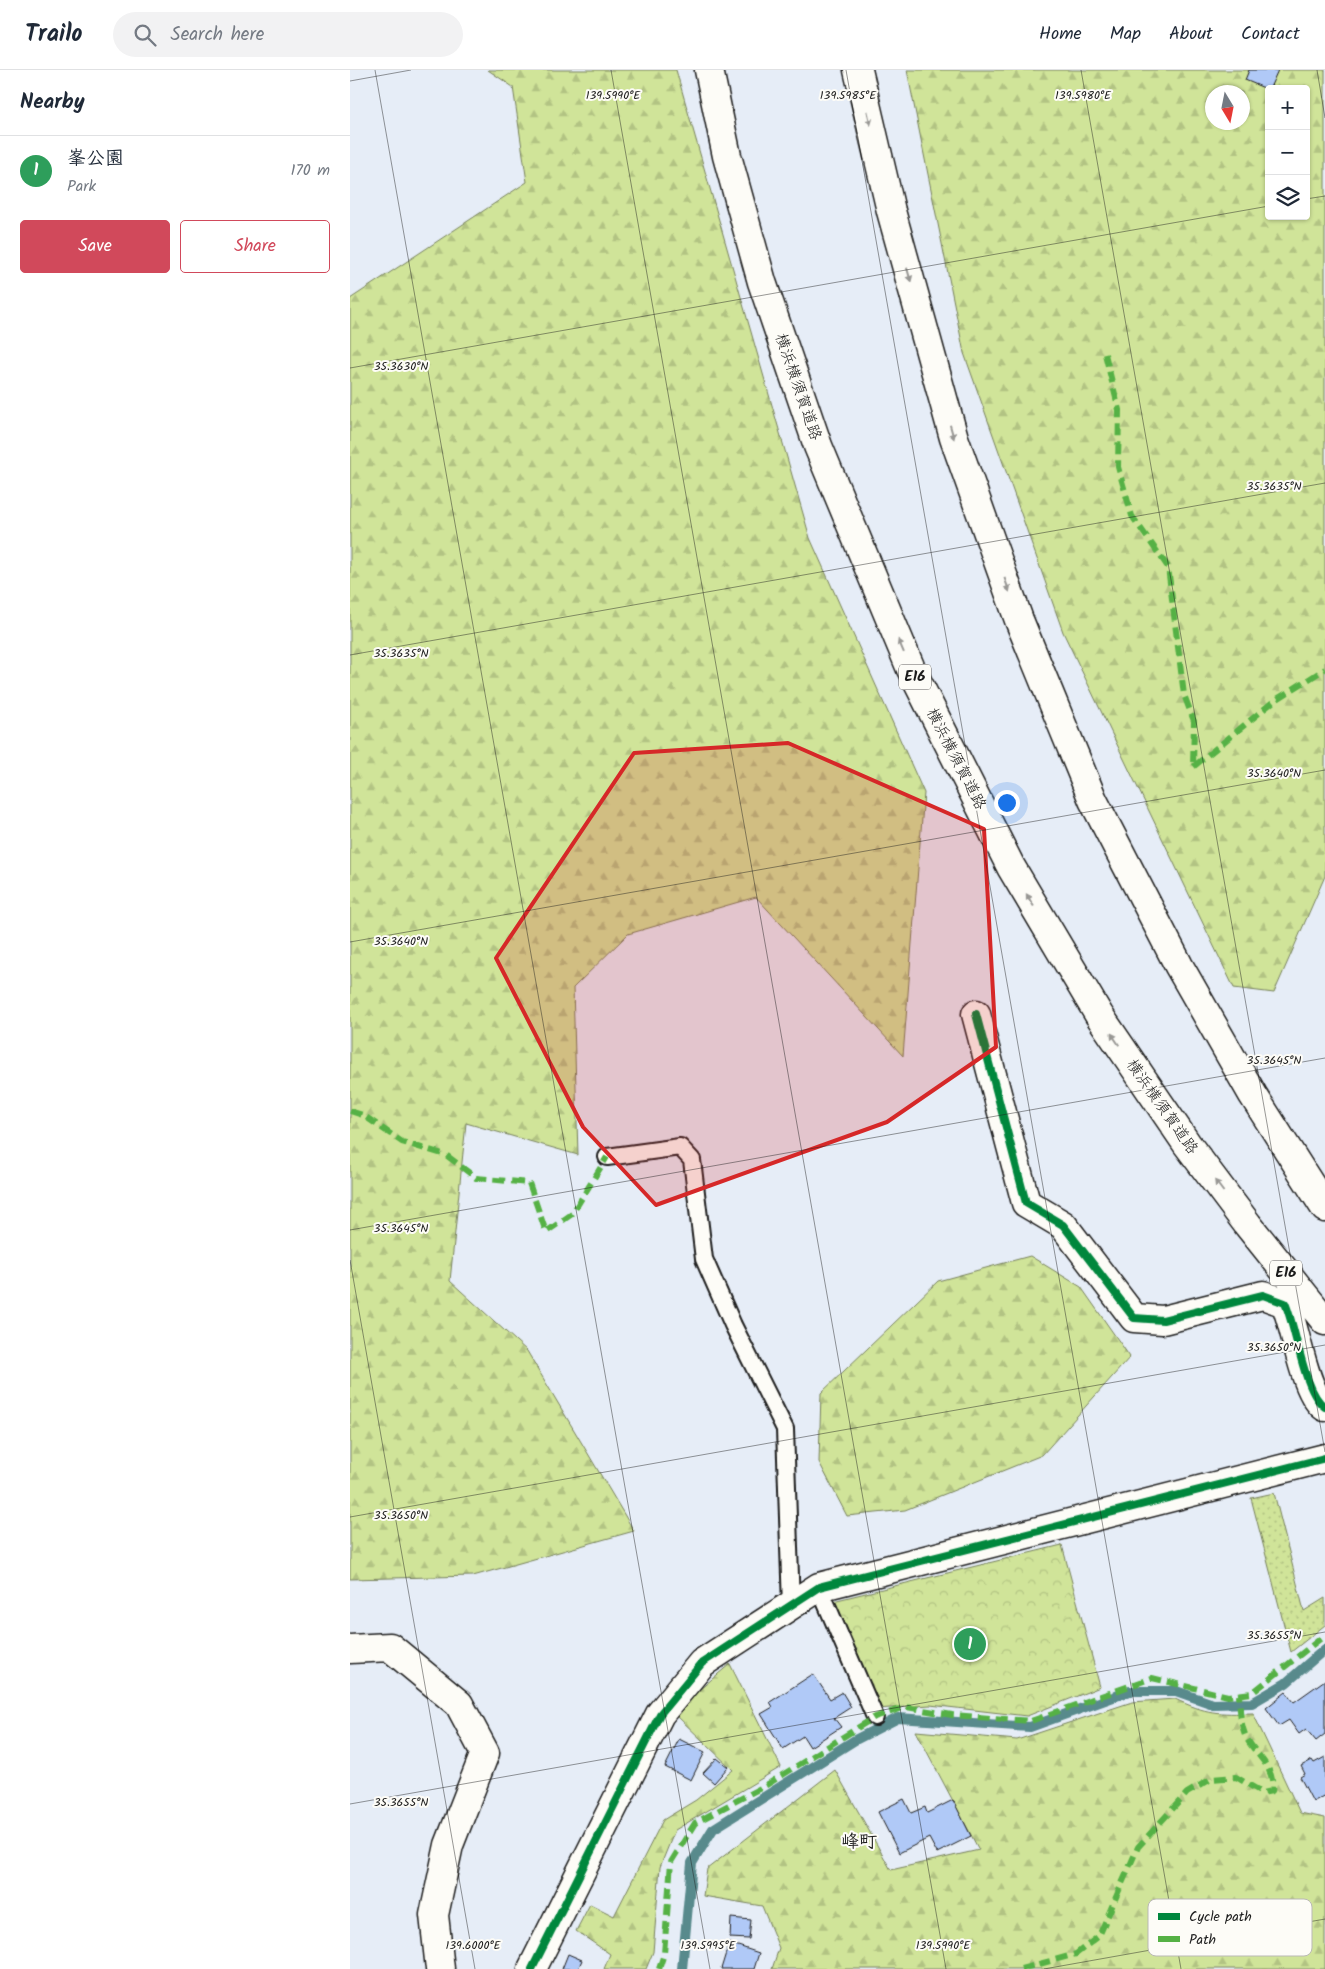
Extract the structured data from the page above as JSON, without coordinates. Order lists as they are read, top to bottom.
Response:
{
  "streets": {
    "main road": ["横浜横須賀道路", "E16"]
  },
  "districts": ["峰町"],
  "legend": ["Cycle path", "Path"],
  "north": "bottom",
  "page": {
    "header": "Trailo",
    "search": "Search here",
    "nav": [
      "Home",
      "Map",
      "About",
      "Contact"
    ],
    "heading": "Nearby",
    "map_buttons": ["+", "−"],
    "list": [
      {
        "mark": "1",
        "name": "峯公園",
        "note": "Park",
        "value": "170 m"
      }
    ],
    "buttons": ["Save", "Share"],
    "pins": "1"
  },
  "coordinates": [
    "139.5990°E",
    "139.5985°E",
    "139.5980°E",
    "35.3630°N",
    "35.3635°N",
    "35.3640°N",
    "35.3645°N",
    "35.3650°N",
    "35.3655°N",
    "139.6000°E",
    "139.5995°E"
  ]
}
